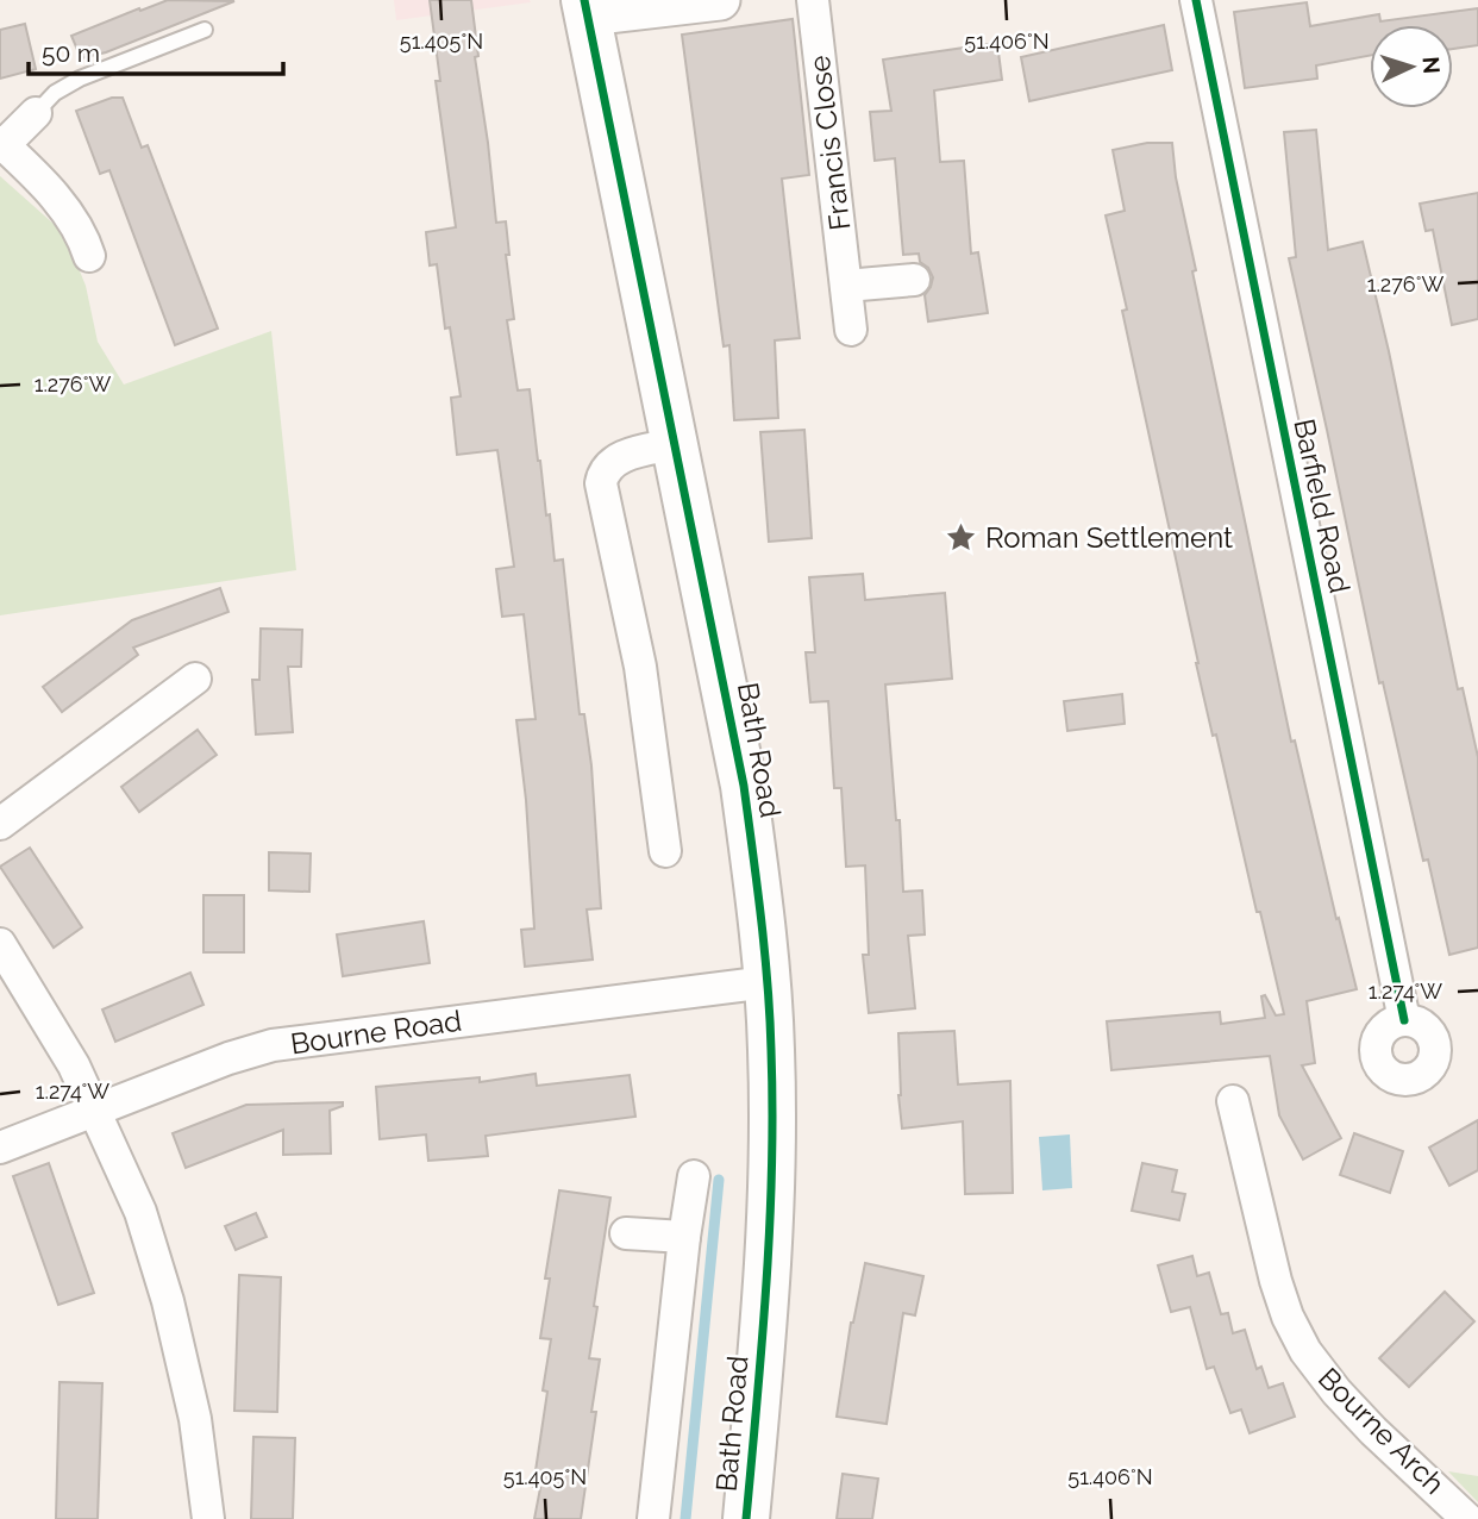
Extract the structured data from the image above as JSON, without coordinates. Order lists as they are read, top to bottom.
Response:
{
  "streets": {
    "main road": ["Bath Road"],
    "street": [
      "Francis Close",
      "Barfield Road",
      "Bourne Road",
      "Bourne Arch"
    ]
  },
  "crossings": [
    ["Bath Road", "Bourne Road"]
  ],
  "places": {
    "place": ["Roman Settlement"]
  },
  "scale_bar": "50 m",
  "north": "right",
  "coordinates": [
    "51.405°N",
    "51.406°N",
    "1.276°W",
    "1.274°W"
  ]
}
